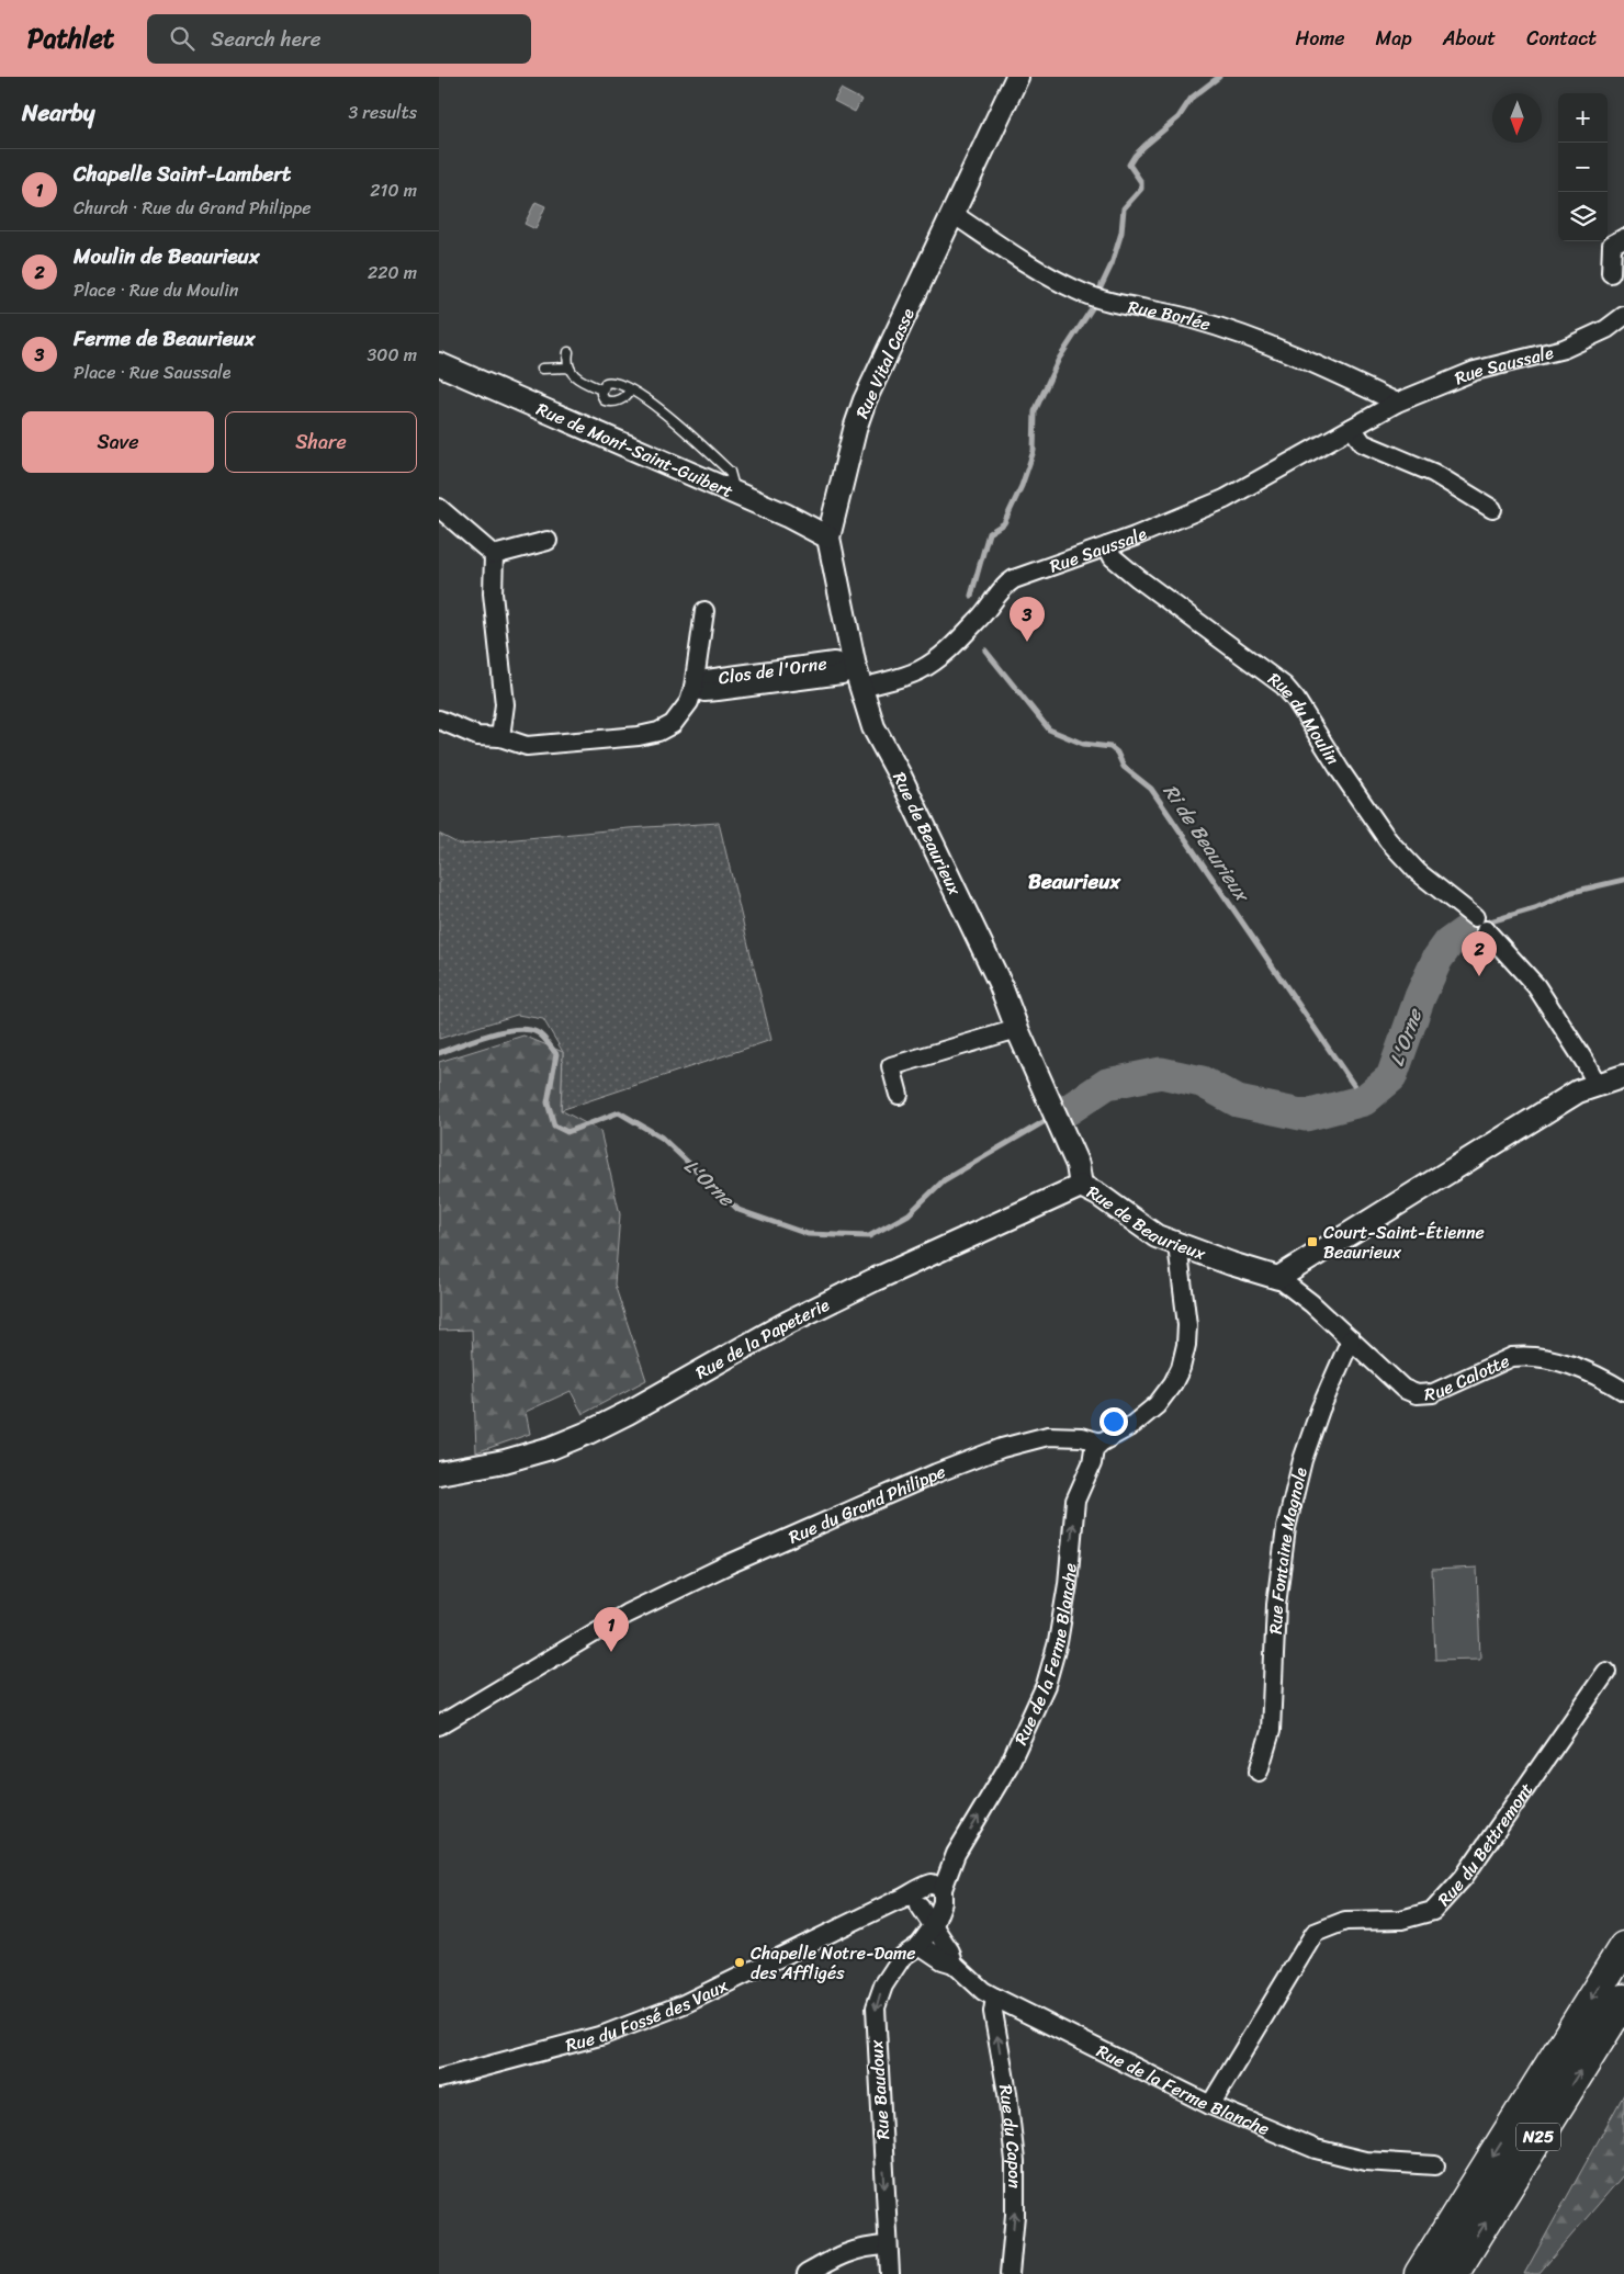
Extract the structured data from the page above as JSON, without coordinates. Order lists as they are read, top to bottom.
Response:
{
  "streets": {
    "highway": ["N25"],
    "street": [
      "Rue Borlée",
      "Rue Vital Casse",
      "Rue Saussale",
      "Rue de Mont-Saint-Guibert",
      "Clos de l'Orne",
      "Rue du Moulin",
      "Rue de Beaurieux",
      "Rue de la Papeterie",
      "Rue Calotte",
      "Rue du Grand Philippe",
      "Rue Fontaine Magnole",
      "Rue de la Ferme Blanche",
      "Rue du Bettremont",
      "Rue du Fossé des Vaux",
      "Rue Baudoux",
      "Rue du Capon"
    ]
  },
  "crossings": [
    ["Rue Borlée", "Rue Vital Casse"],
    ["Rue Borlée", "Rue Saussale"],
    ["Rue Vital Casse", "Rue de Mont-Saint-Guibert"],
    ["Rue Vital Casse", "Clos de l'Orne"],
    ["Rue Vital Casse", "Rue de Beaurieux"],
    ["Rue Saussale", "Rue du Moulin"],
    ["Rue Saussale", "Rue de Beaurieux"],
    ["Clos de l'Orne", "Rue de Beaurieux"],
    ["Rue de Beaurieux", "Rue de la Papeterie"],
    ["Rue de Beaurieux", "Rue Calotte"],
    ["Rue Calotte", "Rue Fontaine Magnole"],
    ["Rue du Grand Philippe", "Rue de la Ferme Blanche"],
    ["Rue de la Ferme Blanche", "Rue du Bettremont"],
    ["Rue de la Ferme Blanche", "Rue du Fossé des Vaux"],
    ["Rue de la Ferme Blanche", "Rue Baudoux"],
    ["Rue de la Ferme Blanche", "Rue du Capon"]
  ],
  "one_way": ["Rue de la Ferme Blanche", "Rue Baudoux", "Rue du Capon"],
  "districts": ["Beaurieux"],
  "water": ["Ri de Beaurieux", "L'Orne"],
  "places": {
    "transit": ["Court-Saint-Étienne Beaurieux"],
    "other": ["Chapelle Notre-Dame des Affligés"]
  },
  "north": "bottom",
  "page": {
    "header": "Pathlet",
    "search": "Search here",
    "nav": [
      "Home",
      "Map",
      "About",
      "Contact"
    ],
    "heading": ["Nearby", "3 results"],
    "map_buttons": ["+", "−"],
    "list": [
      {
        "mark": "1",
        "name": "Chapelle Saint-Lambert",
        "note": "Church · Rue du Grand Philippe",
        "value": "210 m"
      },
      {
        "mark": "2",
        "name": "Moulin de Beaurieux",
        "note": "Place · Rue du Moulin",
        "value": "220 m"
      },
      {
        "mark": "3",
        "name": "Ferme de Beaurieux",
        "note": "Place · Rue Saussale",
        "value": "300 m"
      }
    ],
    "buttons": ["Save", "Share"],
    "pins": ["3", "2", "1"]
  }
}
